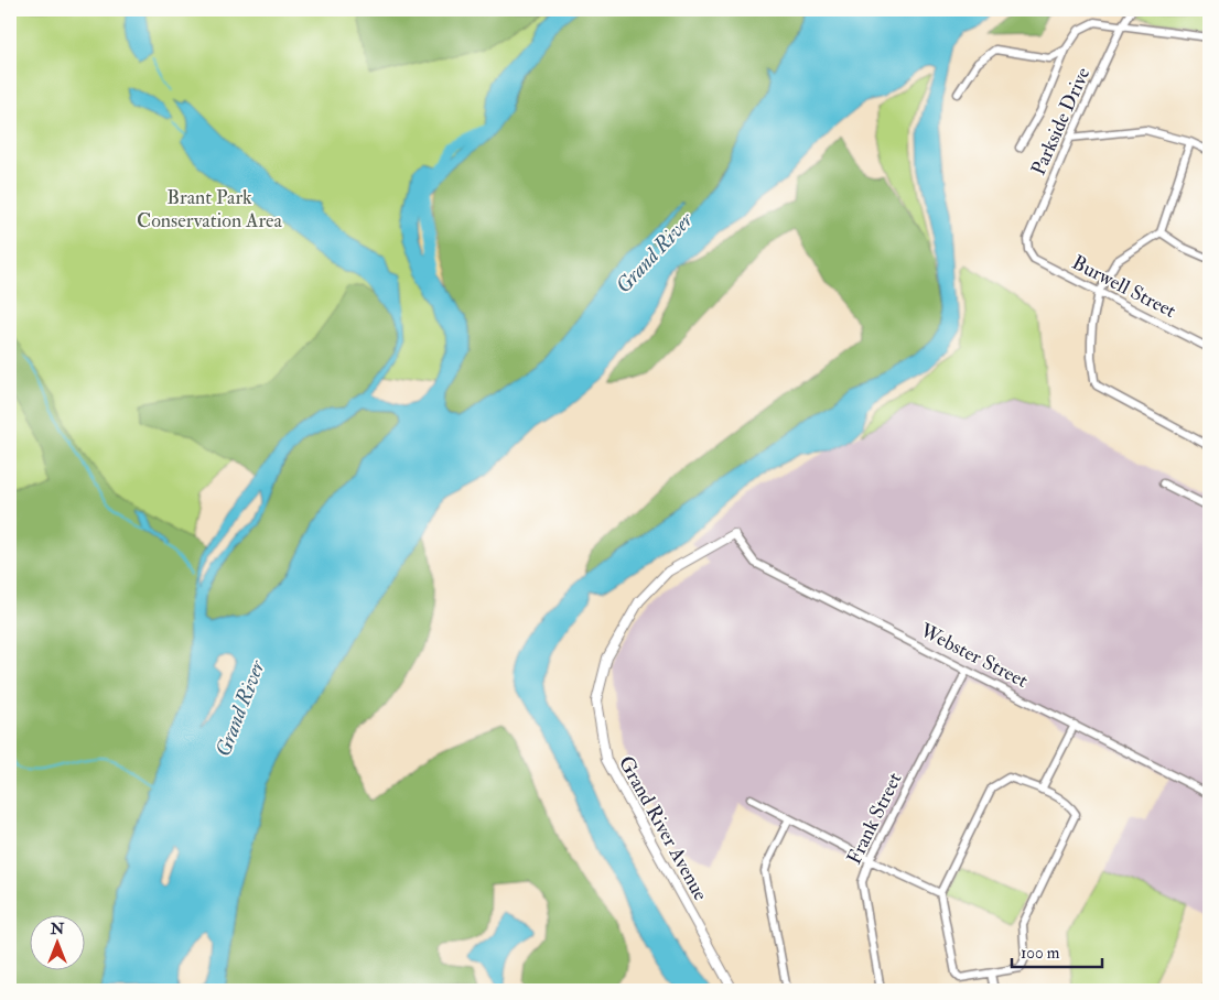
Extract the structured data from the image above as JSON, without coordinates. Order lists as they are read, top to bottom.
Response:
{
  "streets": {
    "street": [
      "Parkside Drive",
      "Burwell Street",
      "Webster Street",
      "Frank Street",
      "Grand River Avenue"
    ]
  },
  "crossings": [
    ["Parkside Drive", "Burwell Street"],
    ["Webster Street", "Frank Street"],
    ["Webster Street", "Grand River Avenue"]
  ],
  "water": ["Grand River"],
  "parks": ["Brant Park Conservation Area"],
  "scale_bar": "100 m",
  "north": "top"
}
